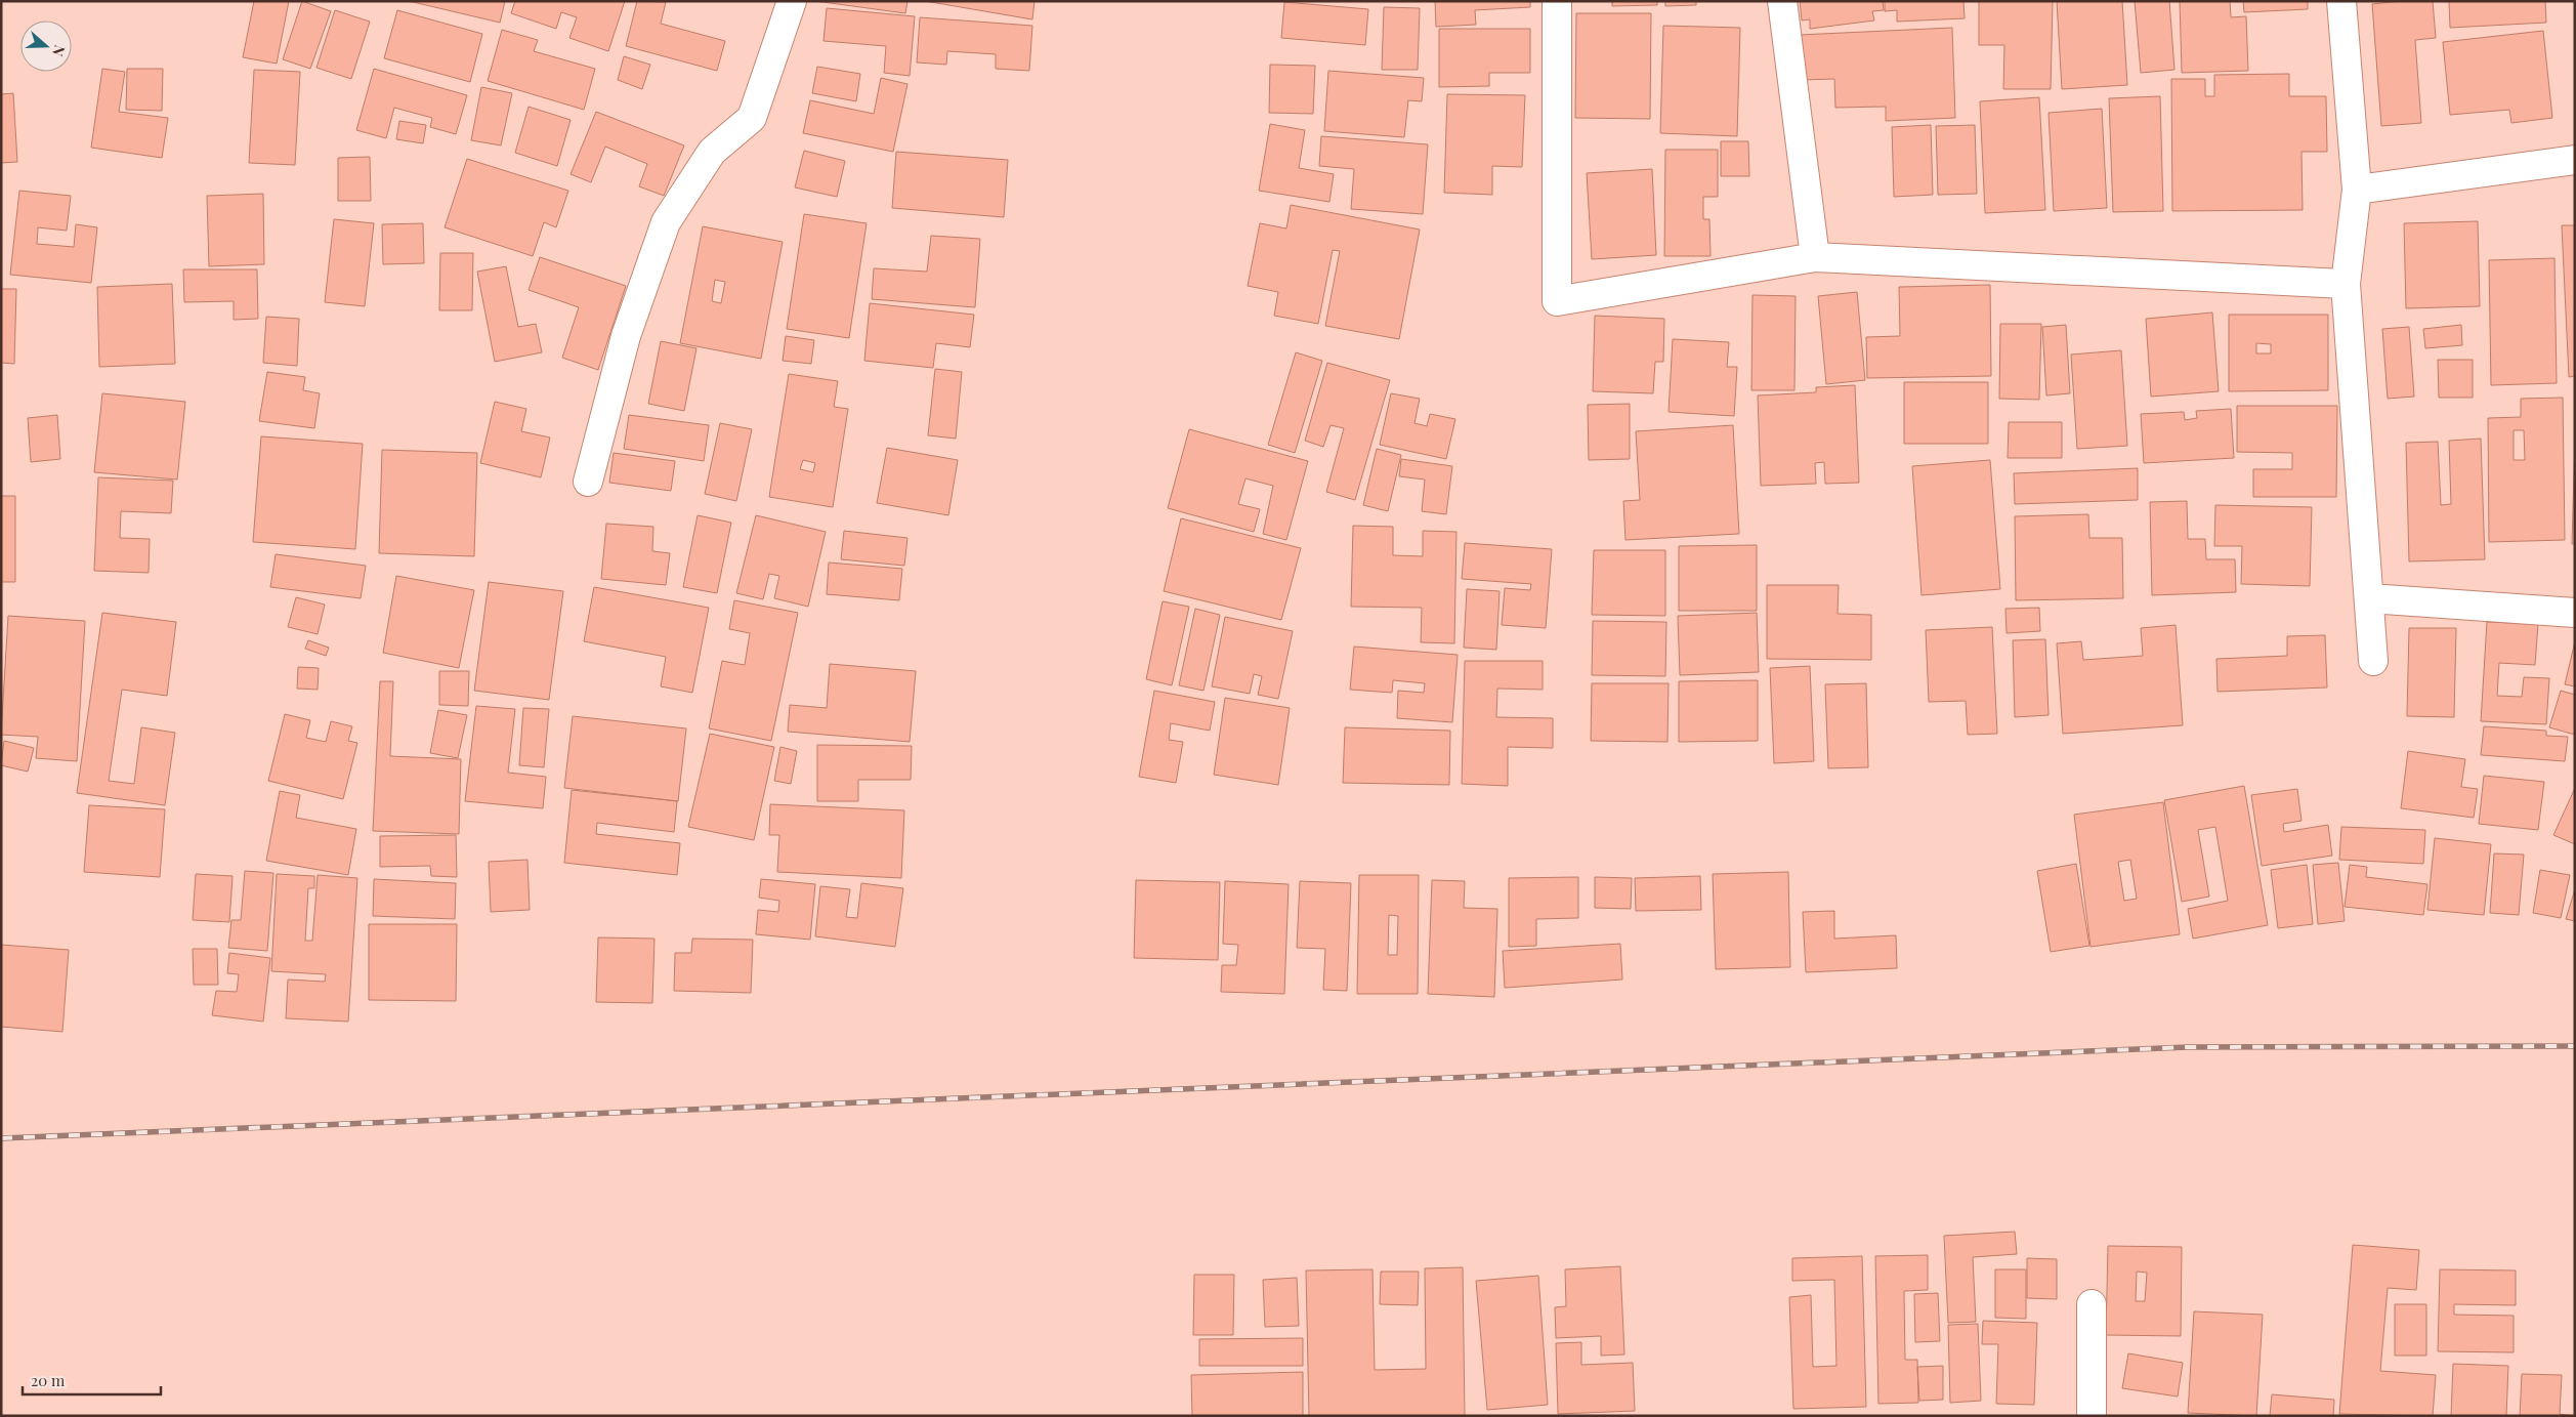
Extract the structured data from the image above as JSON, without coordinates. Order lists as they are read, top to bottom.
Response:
{
  "scale_bar": "20 m",
  "north": "right"
}
